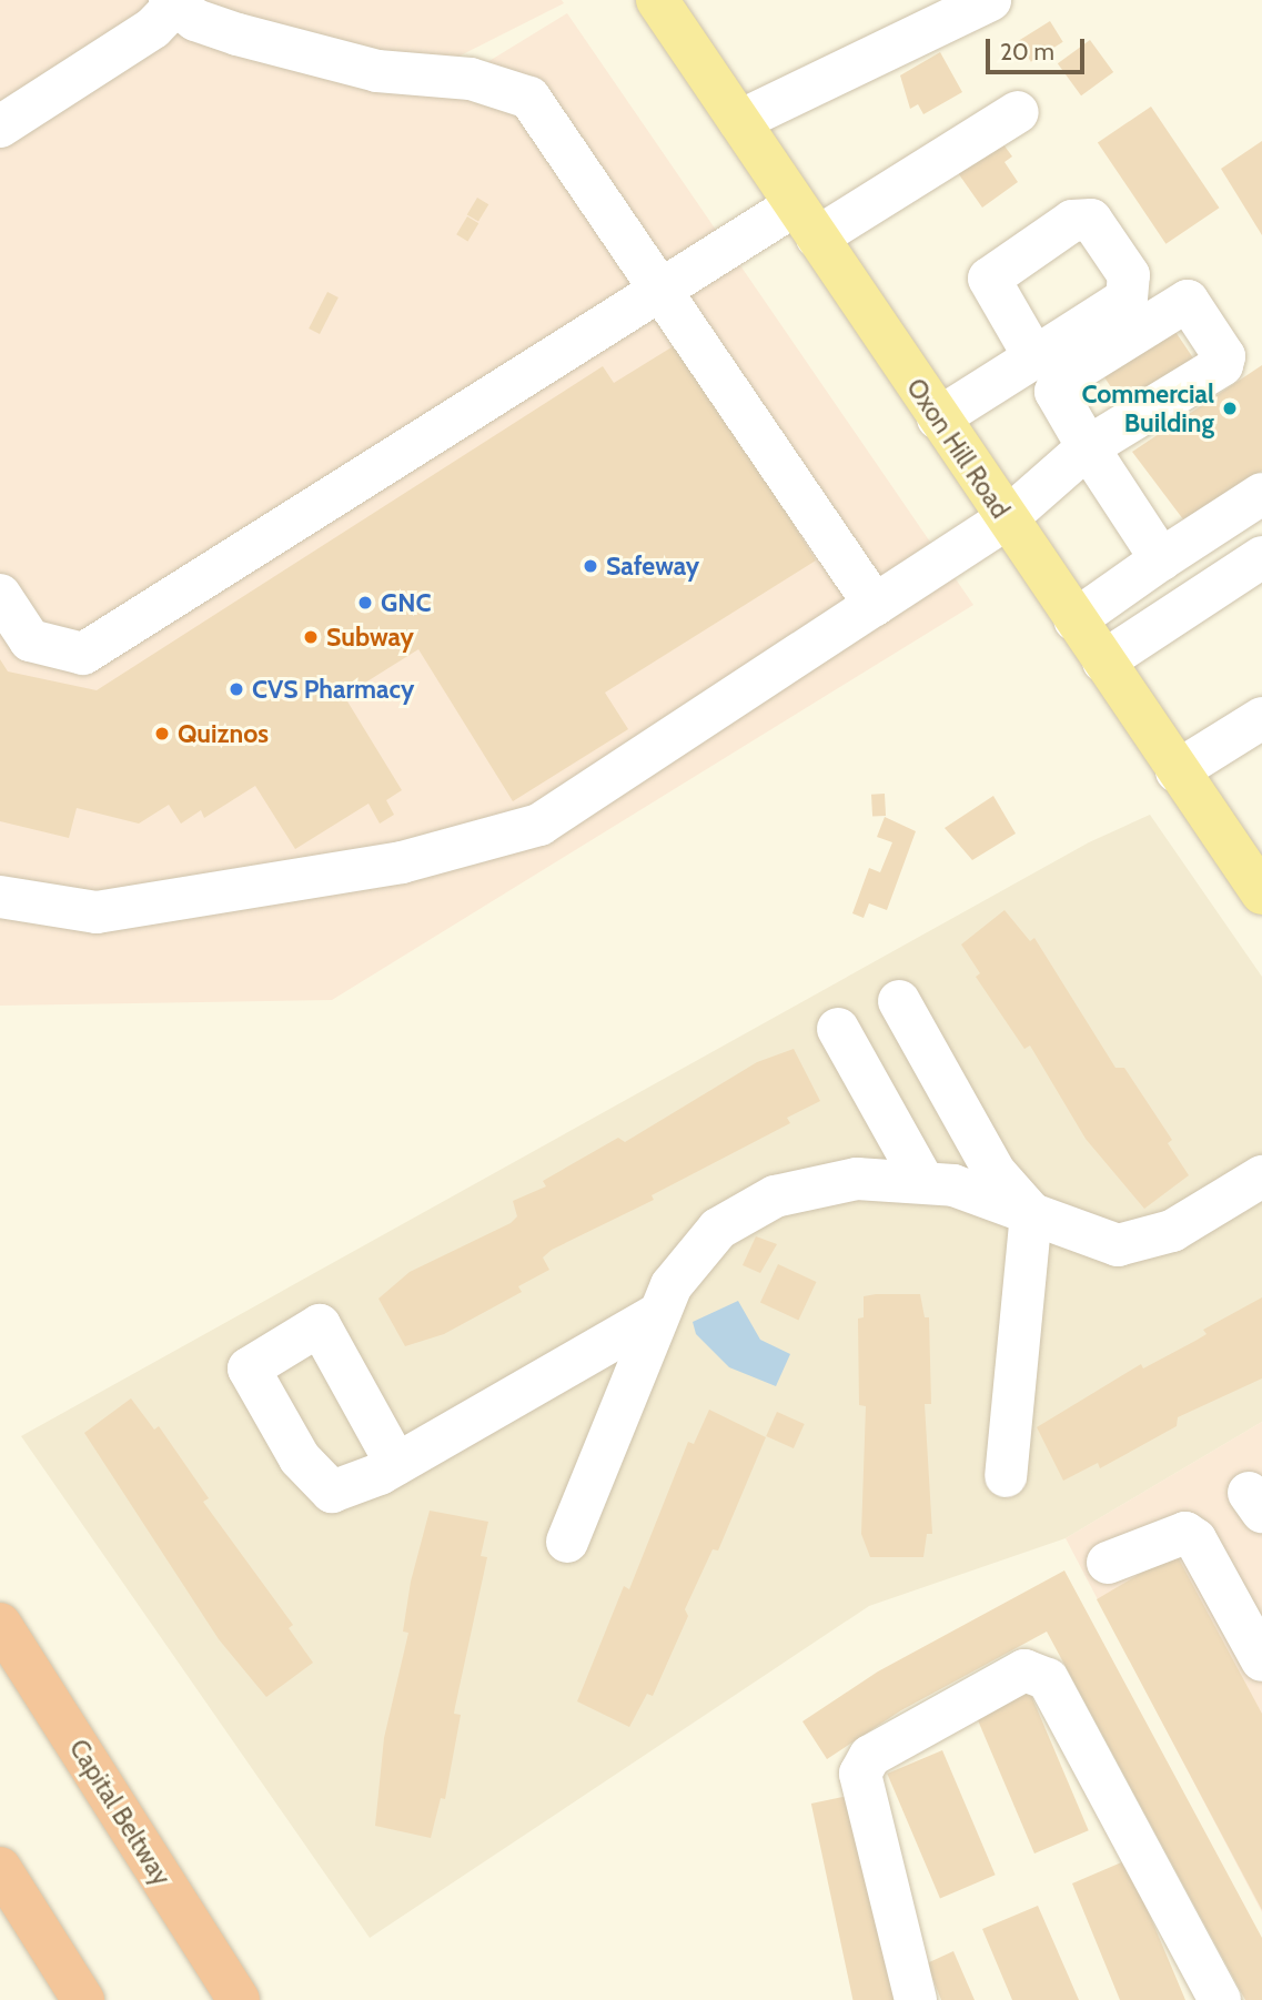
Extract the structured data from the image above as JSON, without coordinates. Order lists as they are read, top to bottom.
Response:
{
  "streets": {
    "highway": ["Capital Beltway"],
    "main road": ["Oxon Hill Road"]
  },
  "places": [
    "Commercial Building",
    "Safeway",
    "GNC",
    "Subway",
    "CVS Pharmacy",
    "Quiznos"
  ],
  "scale_bar": "20 m"
}
